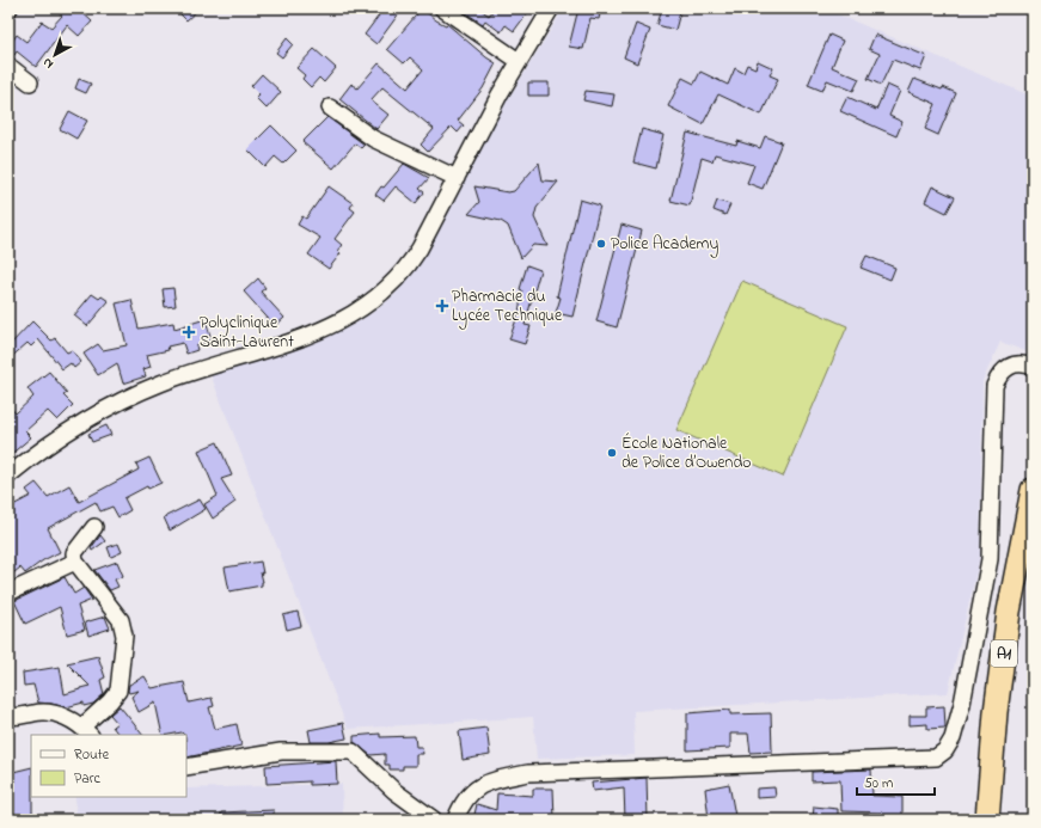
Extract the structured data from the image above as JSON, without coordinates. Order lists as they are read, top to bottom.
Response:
{
  "streets": {
    "highway": ["A1"]
  },
  "places": {
    "other": ["Police Academy", "École Nationale de Police d’Owendo"],
    "health": ["Pharmacie du Lycée Technique", "Polyclinique Saint-Laurent"]
  },
  "legend": ["Route", "Parc"],
  "scale_bar": "50 m",
  "north": "bottom left"
}
